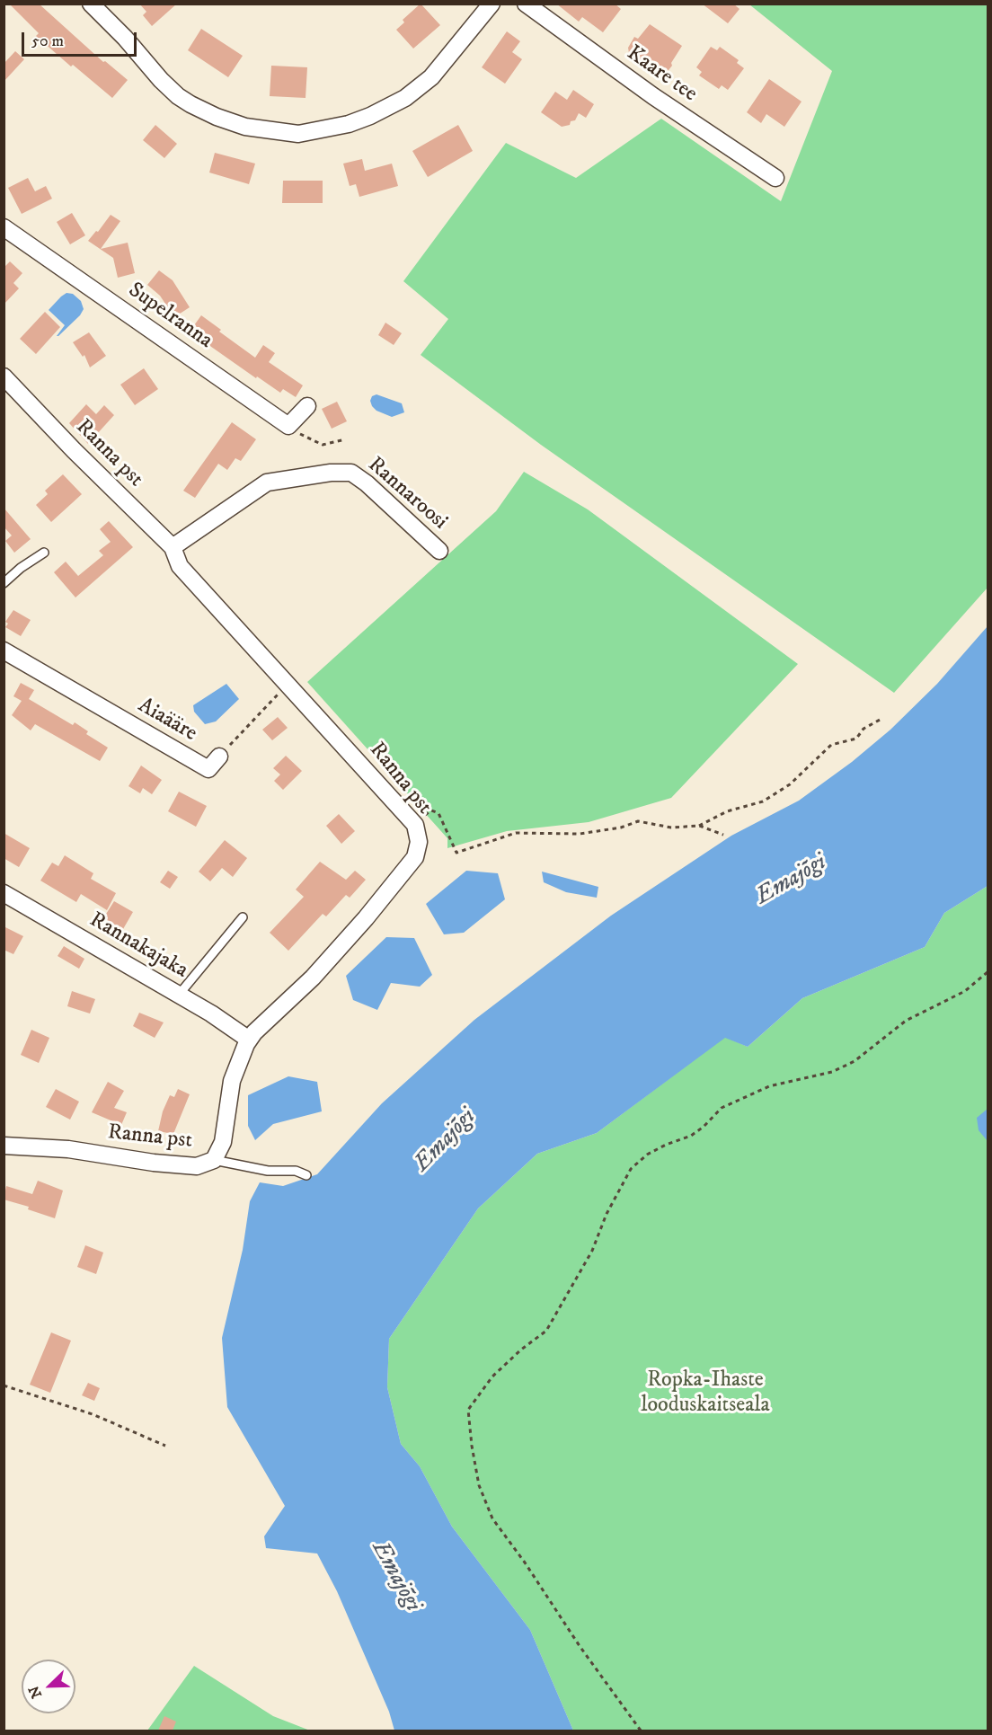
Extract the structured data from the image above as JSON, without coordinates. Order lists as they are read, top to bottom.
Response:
{
  "streets": {
    "street": [
      "Kaare tee",
      "Supelranna",
      "Ranna pst",
      "Rannaroosi",
      "Aiaääre",
      "Rannakajaka"
    ]
  },
  "crossings": [
    ["Ranna pst", "Rannaroosi"],
    ["Ranna pst", "Aiaääre"],
    ["Ranna pst", "Rannakajaka"]
  ],
  "water": ["Emajõgi"],
  "parks": ["Ropka-Ihaste looduskaitseala"],
  "scale_bar": "50 m",
  "north": "bottom left"
}
